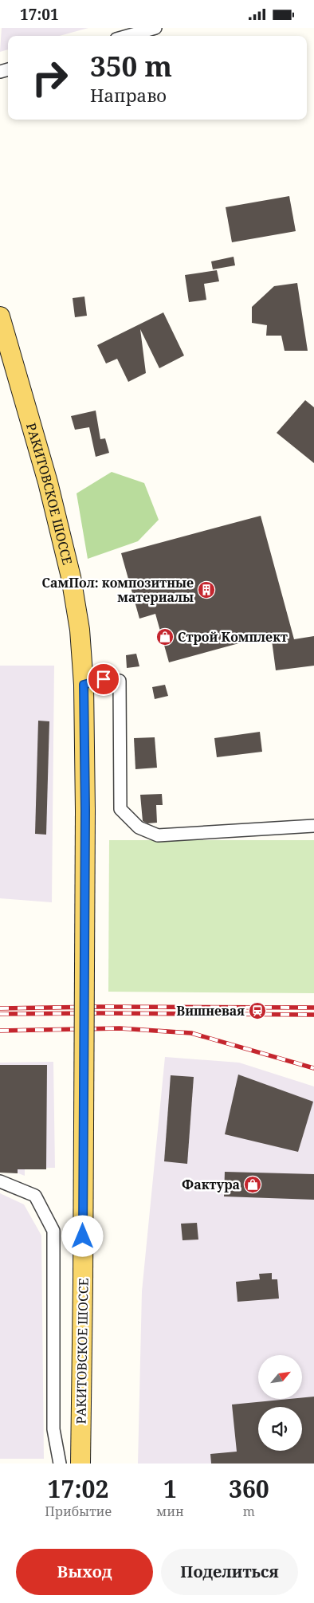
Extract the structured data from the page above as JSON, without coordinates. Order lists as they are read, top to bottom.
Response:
{
  "streets": {
    "main road": ["РАКИТОВСКОЕ ШОССЕ"]
  },
  "places": {
    "building": ["СамПол: композитные материалы"],
    "shop": ["Строй Комплект", "Фактура"],
    "station": ["Вишневая"]
  },
  "north": "top right",
  "page": {
    "status": "17:01",
    "turn": ["350 m", "Направо"],
    "eta": [
      "17:02",
      "Прибытие",
      "1",
      "мин",
      "360",
      "m"
    ],
    "buttons": ["Выход", "Поделиться"]
  }
}
